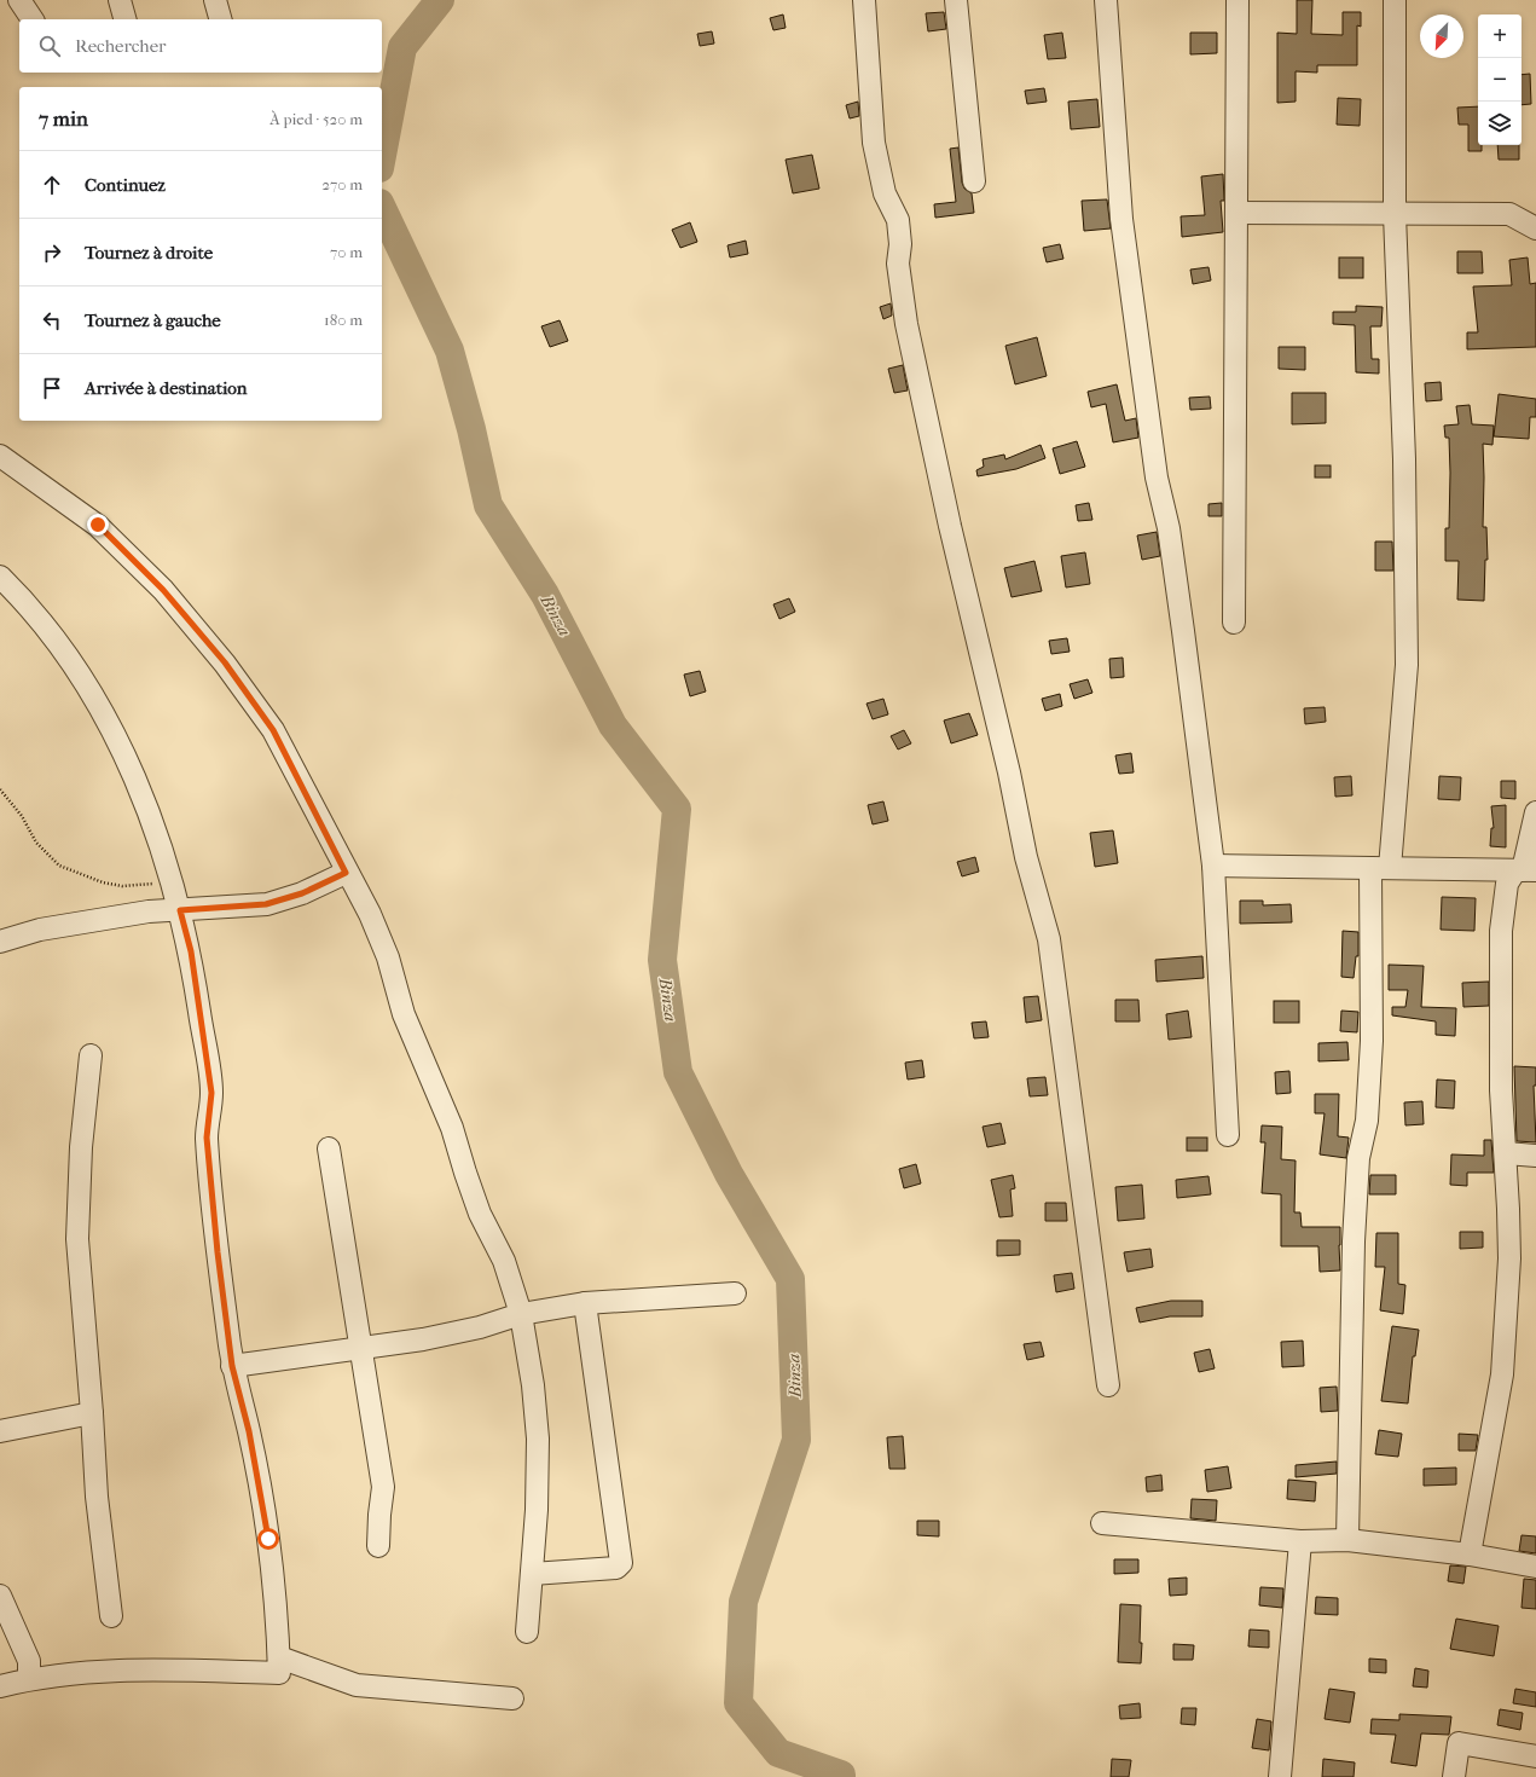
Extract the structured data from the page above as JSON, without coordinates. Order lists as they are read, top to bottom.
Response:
{
  "water": ["Binza"],
  "north": "bottom left",
  "page": {
    "map_buttons": ["+", "−"],
    "search": "Rechercher",
    "heading": ["7 min", "À pied · 520 m"],
    "list": [
      ["Continuez", "270 m"],
      ["Tournez à droite", "70 m"],
      ["Tournez à gauche", "180 m"],
      "Arrivée à destination"
    ]
  }
}
